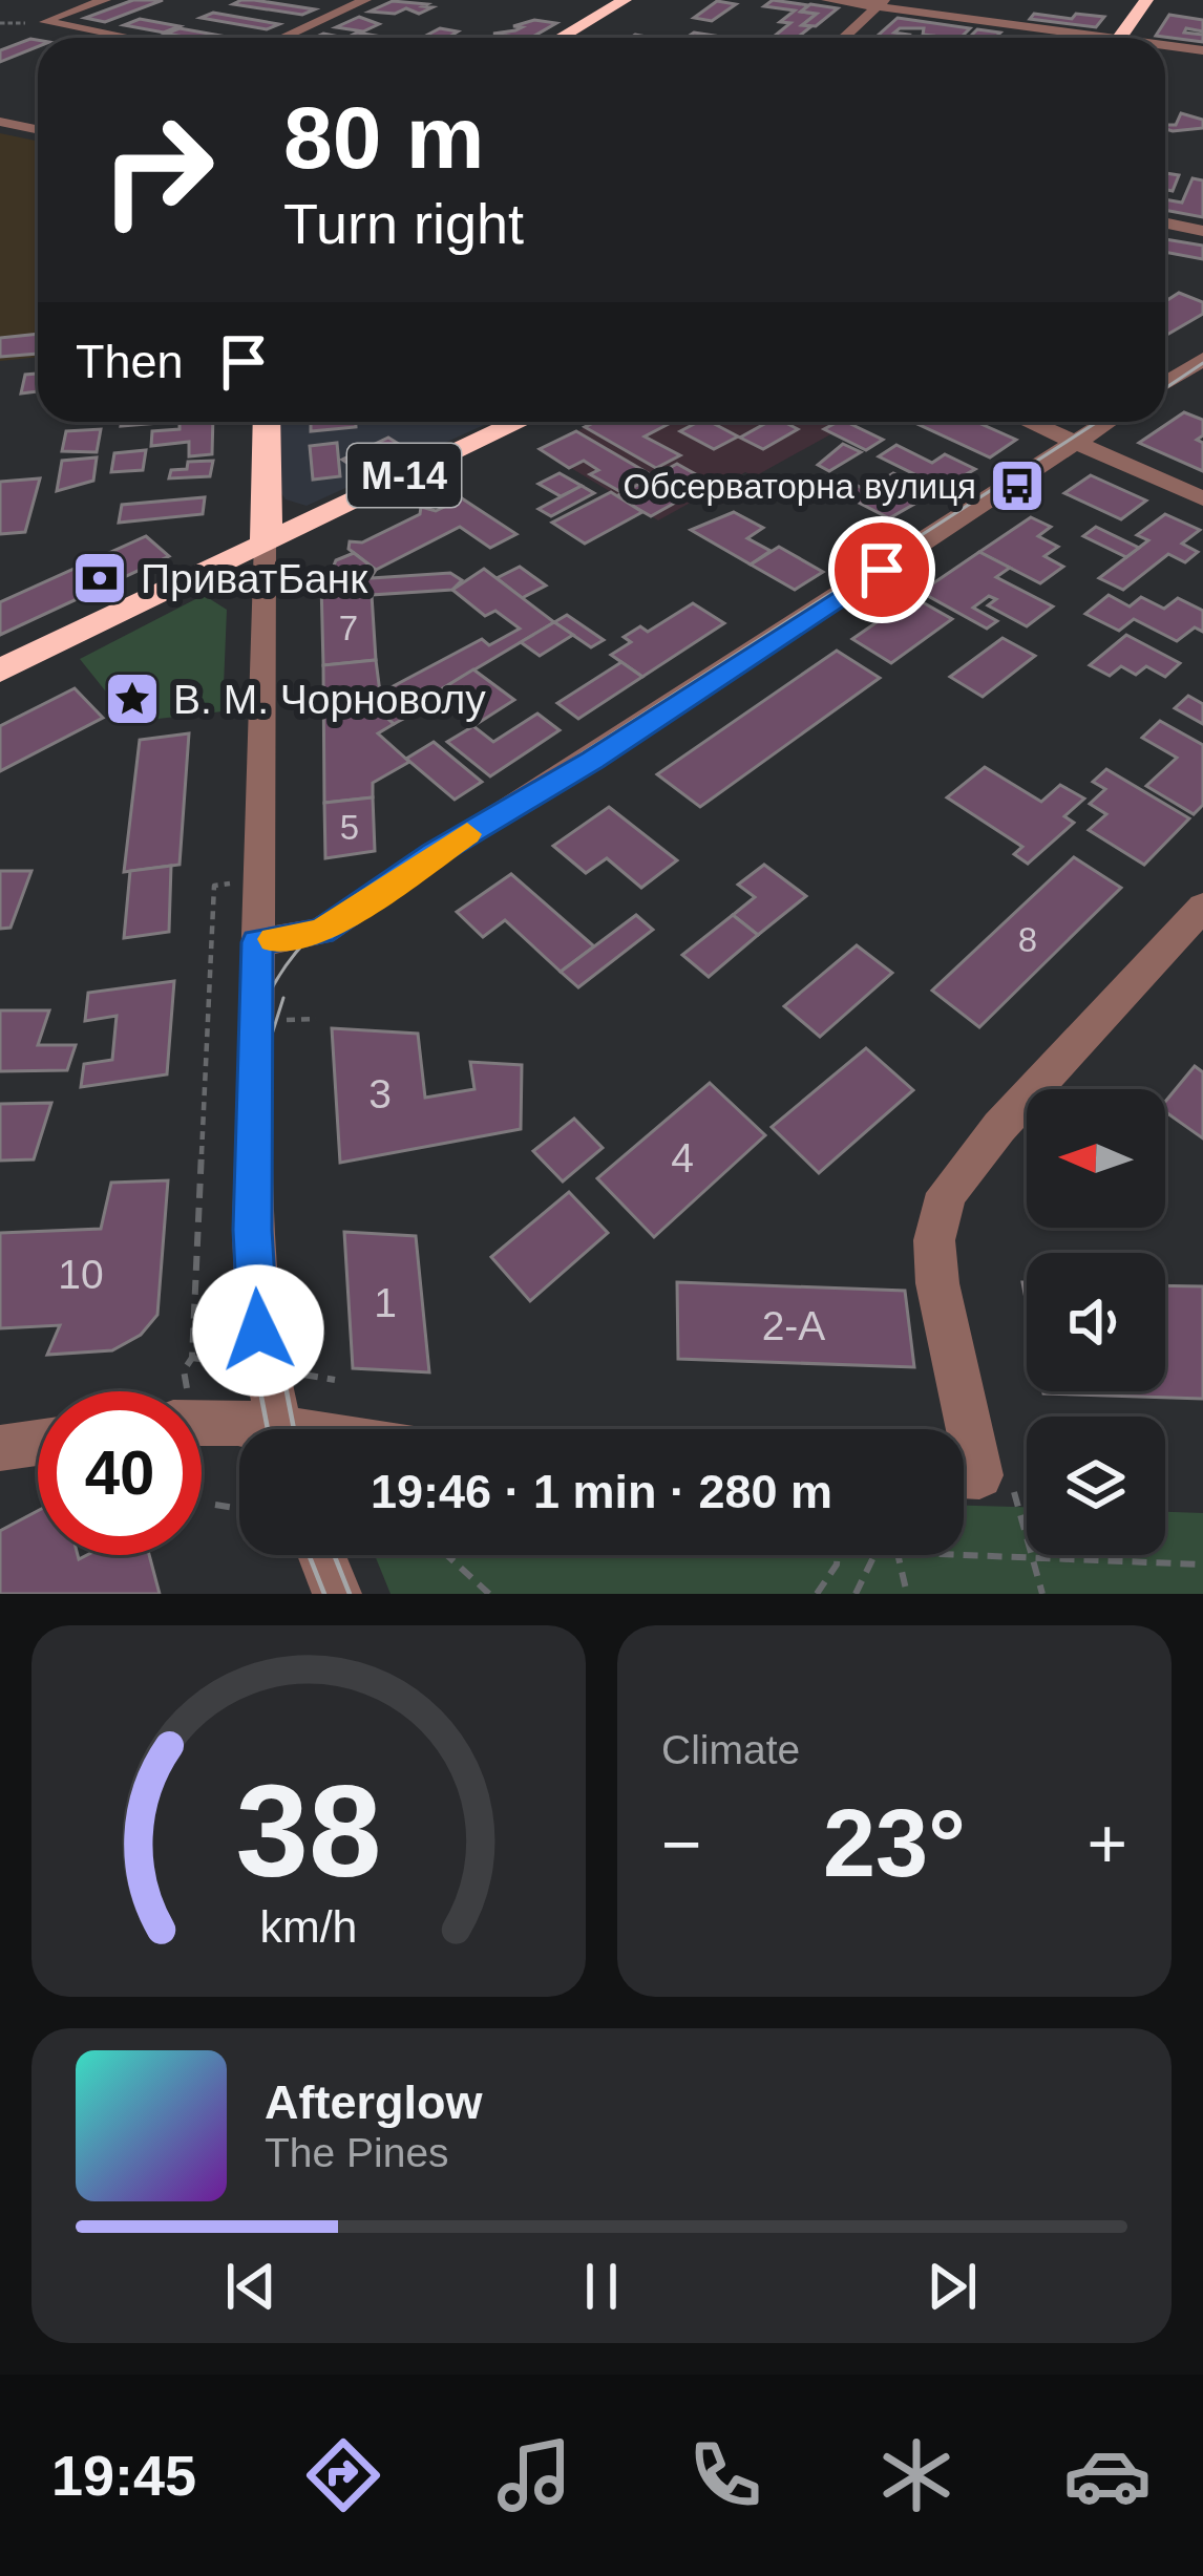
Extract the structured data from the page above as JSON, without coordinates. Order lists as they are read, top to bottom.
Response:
{
  "streets": {
    "highway": ["М-14"]
  },
  "places": {
    "bus stop": ["Обсерваторна вулиця"],
    "bank": ["ПриватБанк"],
    "place": ["В. М. Чорноволу"]
  },
  "house_numbers": [
    "7",
    "5",
    "8",
    "3",
    "4",
    "10",
    "1",
    "2-А"
  ],
  "north": "left",
  "page": {
    "turn": ["80 m", "Turn right"],
    "then": "Then",
    "limit": "40",
    "trip": "19:46 · 1 min · 280 m",
    "tile": "Climate",
    "heat": ["−", "23°", "+"],
    "song": ["Afterglow", "The Pines"],
    "tabs": "19:45",
    "gauge": ["38", "km/h"]
  }
}
